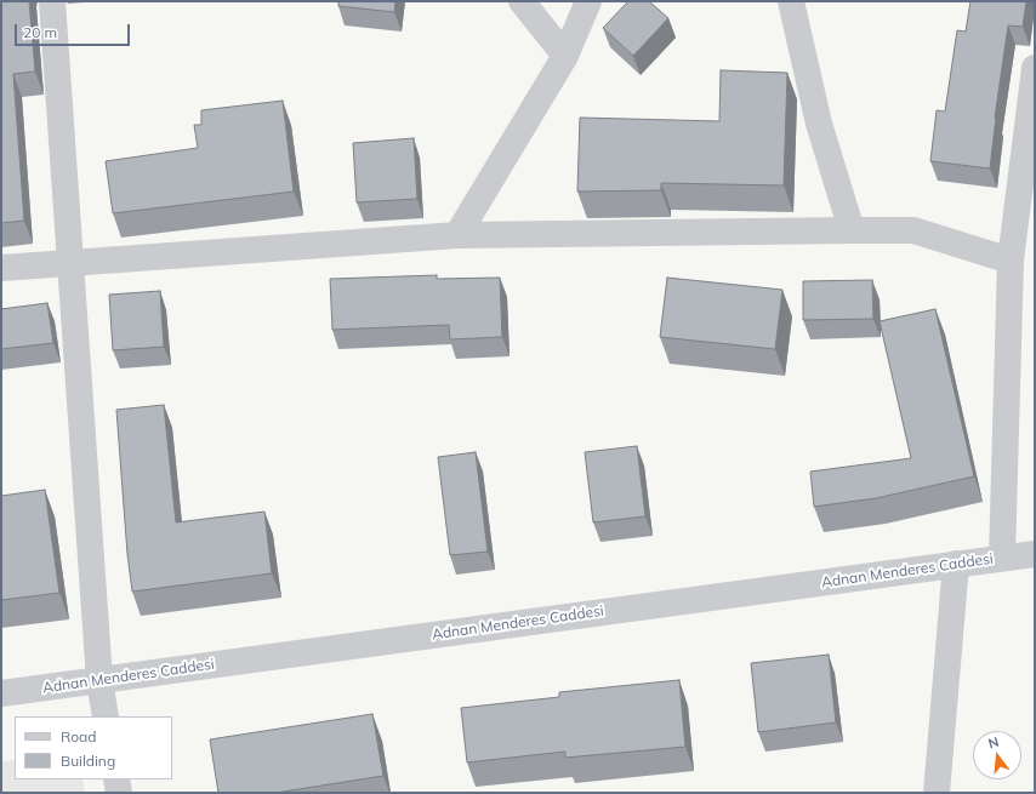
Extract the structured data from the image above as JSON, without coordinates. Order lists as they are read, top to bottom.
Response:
{
  "streets": {
    "street": ["Adnan Menderes Caddesi"]
  },
  "legend": ["Road", "Building"],
  "scale_bar": "20 m",
  "north": "top"
}
